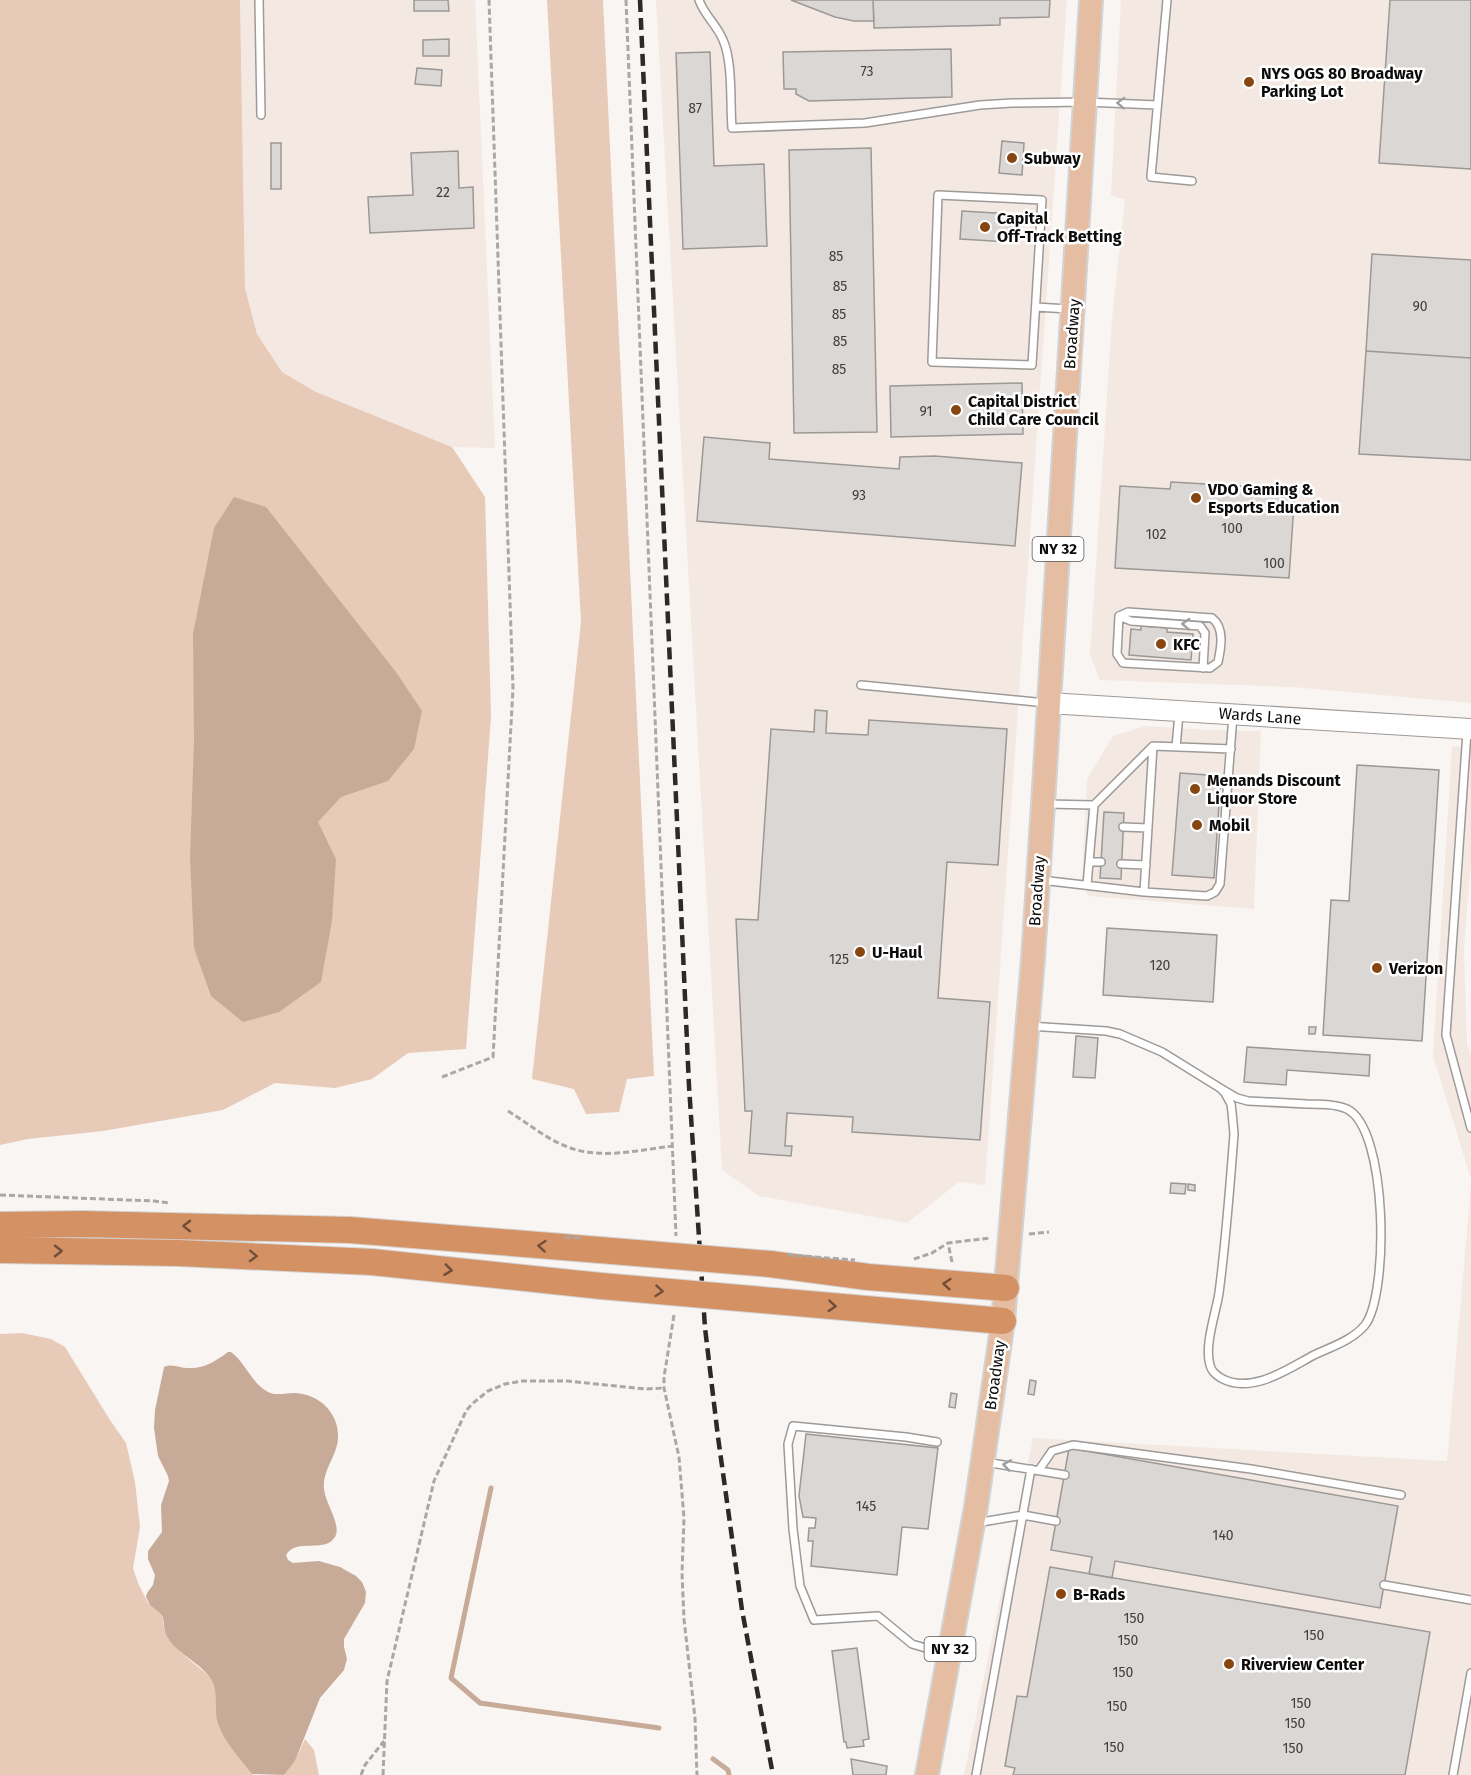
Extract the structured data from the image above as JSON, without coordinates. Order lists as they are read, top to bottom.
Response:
{
  "streets": {
    "main road": ["Broadway", "NY 32"],
    "street": ["Wards Lane"]
  },
  "crossings": [
    ["Broadway", "Wards Lane"]
  ],
  "places": [
    "NYS OGS 80 Broadway Parking Lot",
    "Subway",
    "Capital Off-Track Betting",
    "Capital District Child Care Council",
    "VDO Gaming & Esports Education",
    "KFC",
    "Menands Discount Liquor Store",
    "Mobil",
    "U-Haul",
    "Verizon",
    "B-Rads",
    "Riverview Center"
  ],
  "house_numbers": [
    "73",
    "87",
    "22",
    "85",
    "85",
    "90",
    "85",
    "85",
    "85",
    "91",
    "93",
    "100",
    "102",
    "100",
    "125",
    "120",
    "145",
    "140",
    "150",
    "150",
    "150",
    "150",
    "150",
    "150",
    "150",
    "150",
    "150"
  ]
}
